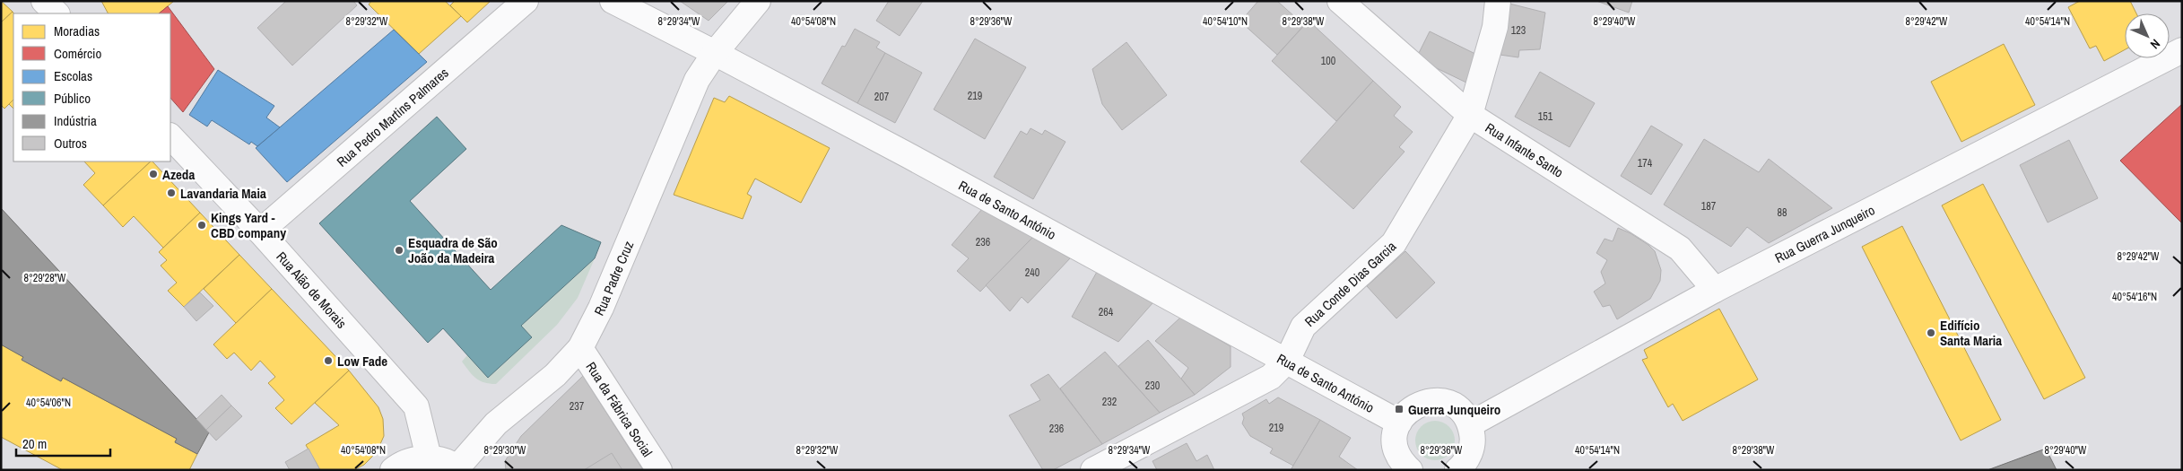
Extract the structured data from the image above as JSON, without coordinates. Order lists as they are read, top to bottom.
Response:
{
  "streets": {
    "street": [
      "Rua Pedro Martins Palmares",
      "Rua Infante Santo",
      "Rua de Santo António",
      "Rua Guerra Junqueiro",
      "Rua Padre Cruz",
      "Rua Conde Dias Garcia",
      "Rua Alão de Morais",
      "Rua da Fábrica Social"
    ]
  },
  "crossings": [
    ["Rua Pedro Martins Palmares", "Rua Alão de Morais"],
    ["Rua Infante Santo", "Rua Guerra Junqueiro"],
    ["Rua Infante Santo", "Rua Conde Dias Garcia"],
    ["Rua de Santo António", "Rua Padre Cruz"],
    ["Rua de Santo António", "Rua Conde Dias Garcia"],
    ["Rua Padre Cruz", "Rua da Fábrica Social"]
  ],
  "places": {
    "other": [
      "Azeda",
      "Lavandaria Maia",
      "Kings Yard - CBD company",
      "Esquadra de São João da Madeira",
      "Edifício Santa Maria",
      "Low Fade"
    ],
    "transit": ["Guerra Junqueiro"]
  },
  "house_numbers": [
    "123",
    "100",
    "219",
    "207",
    "151",
    "174",
    "187",
    "88",
    "236",
    "240",
    "264",
    "230",
    "232",
    "237",
    "219",
    "236"
  ],
  "legend": [
    "Moradias",
    "Comércio",
    "Escolas",
    "Público",
    "Indústria",
    "Outros"
  ],
  "scale_bar": "20 m",
  "north": "bottom right",
  "coordinates": [
    "8°29'32\"W",
    "8°29'34\"W",
    "40°54'08\"N",
    "8°29'36\"W",
    "40°54'10\"N",
    "8°29'38\"W",
    "8°29'40\"W",
    "8°29'42\"W",
    "40°54'14\"N",
    "8°29'28\"W",
    "40°54'16\"N",
    "40°54'06\"N",
    "8°29'30\"W"
  ]
}
